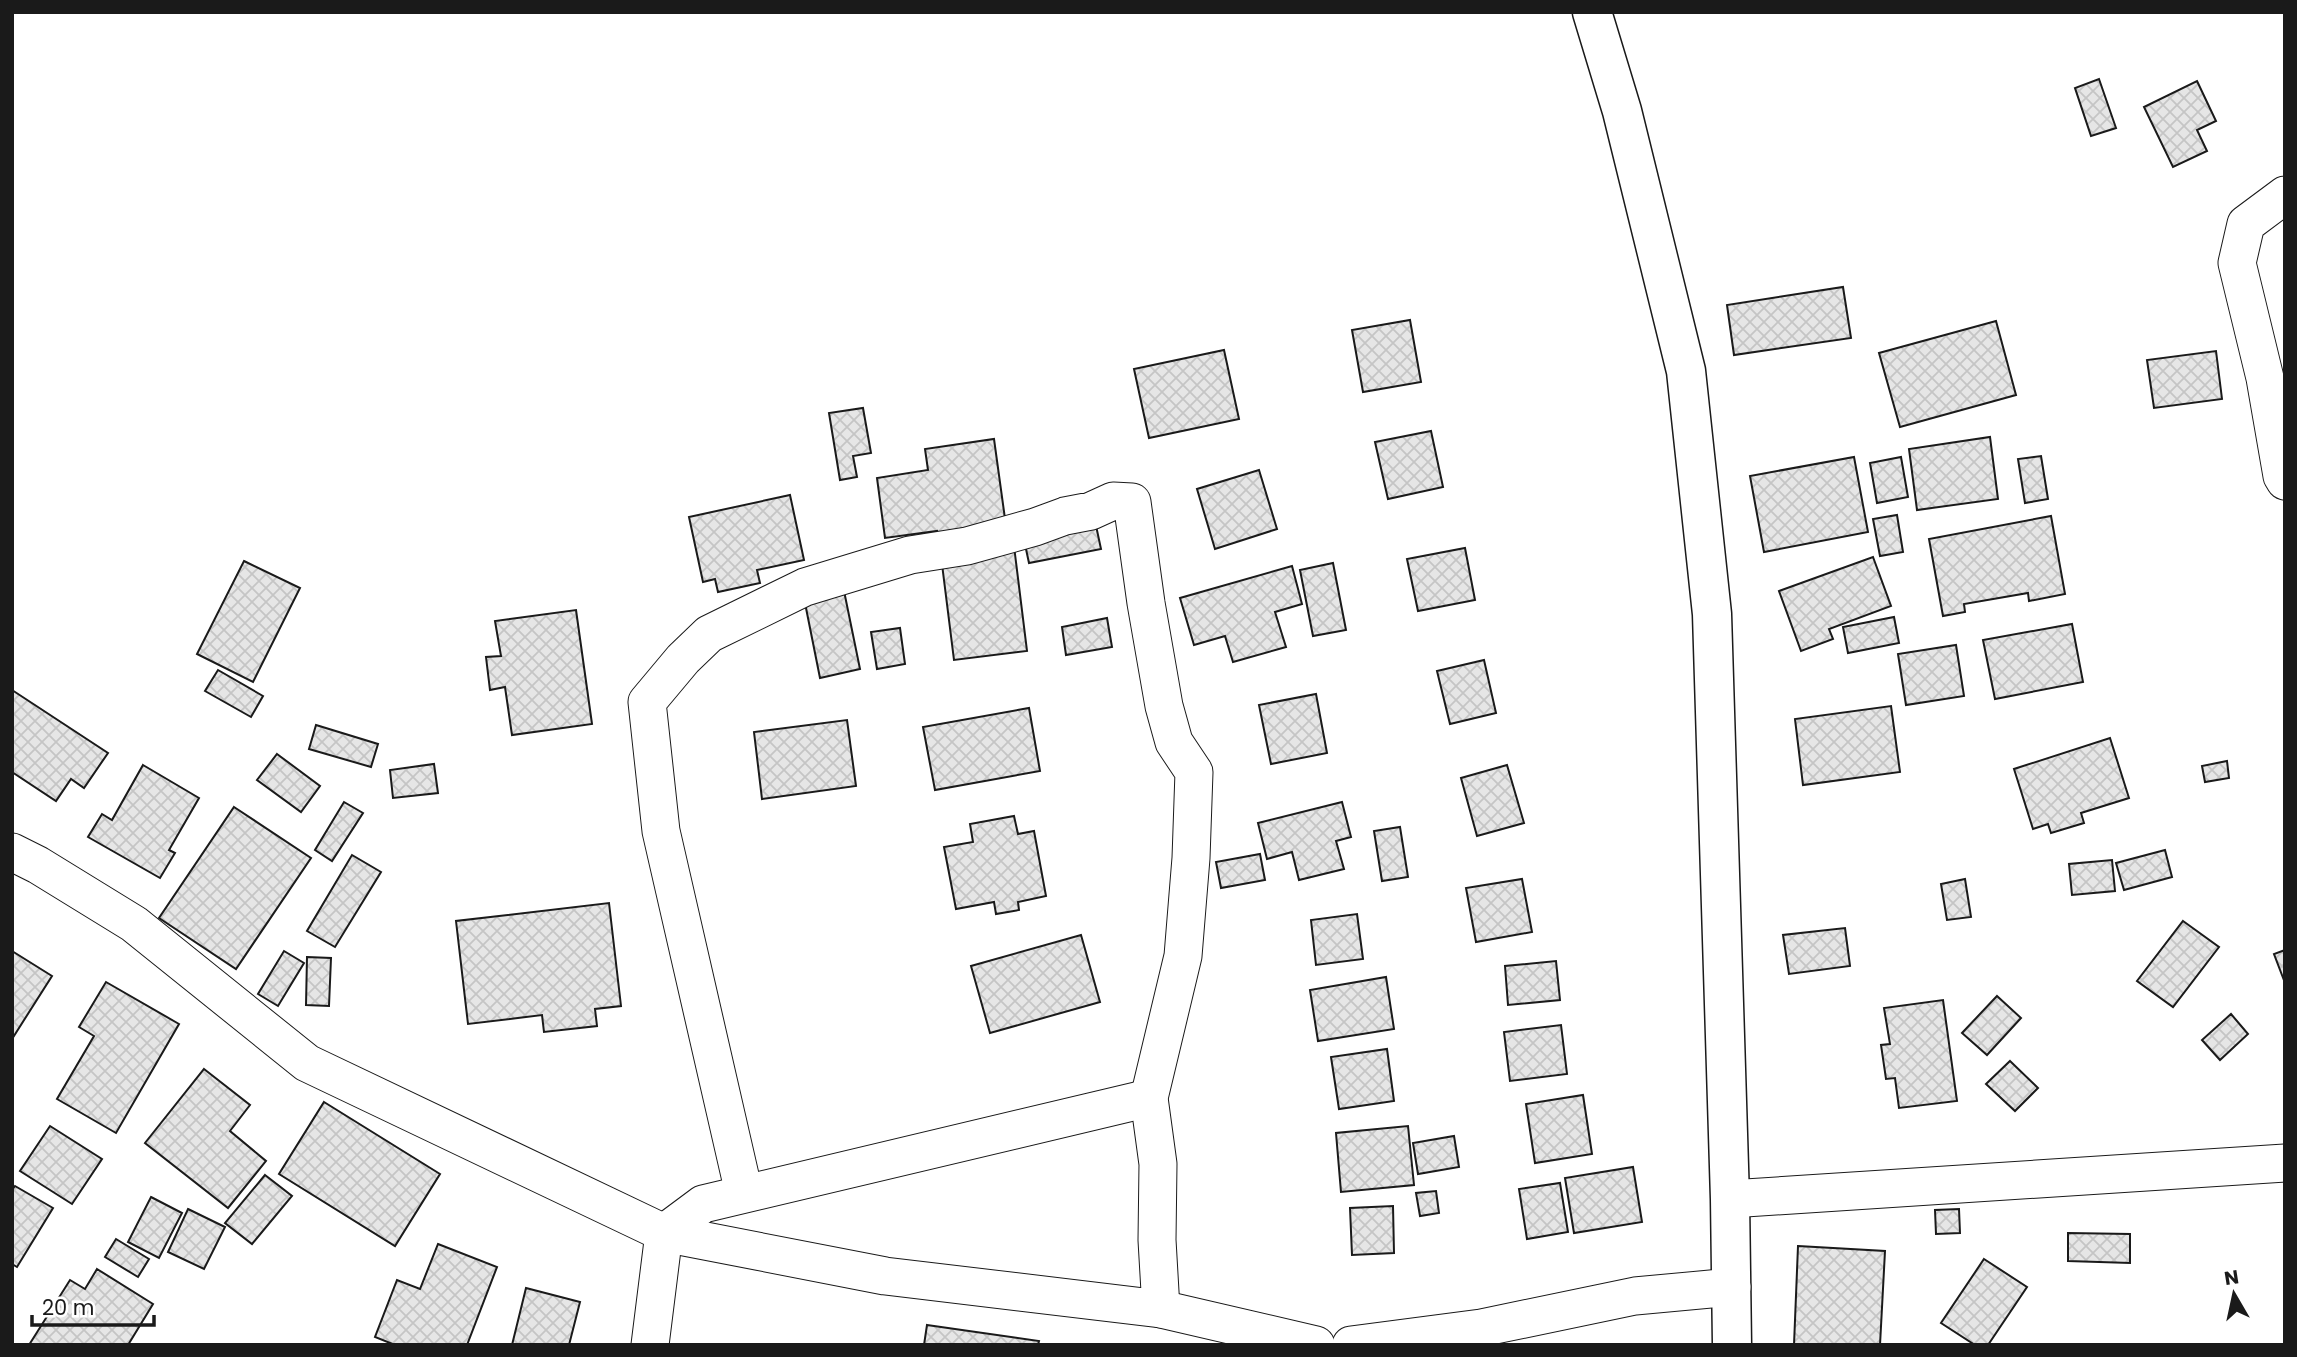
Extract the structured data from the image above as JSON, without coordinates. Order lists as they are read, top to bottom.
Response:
{
  "scale_bar": "20 m",
  "north": "top"
}
